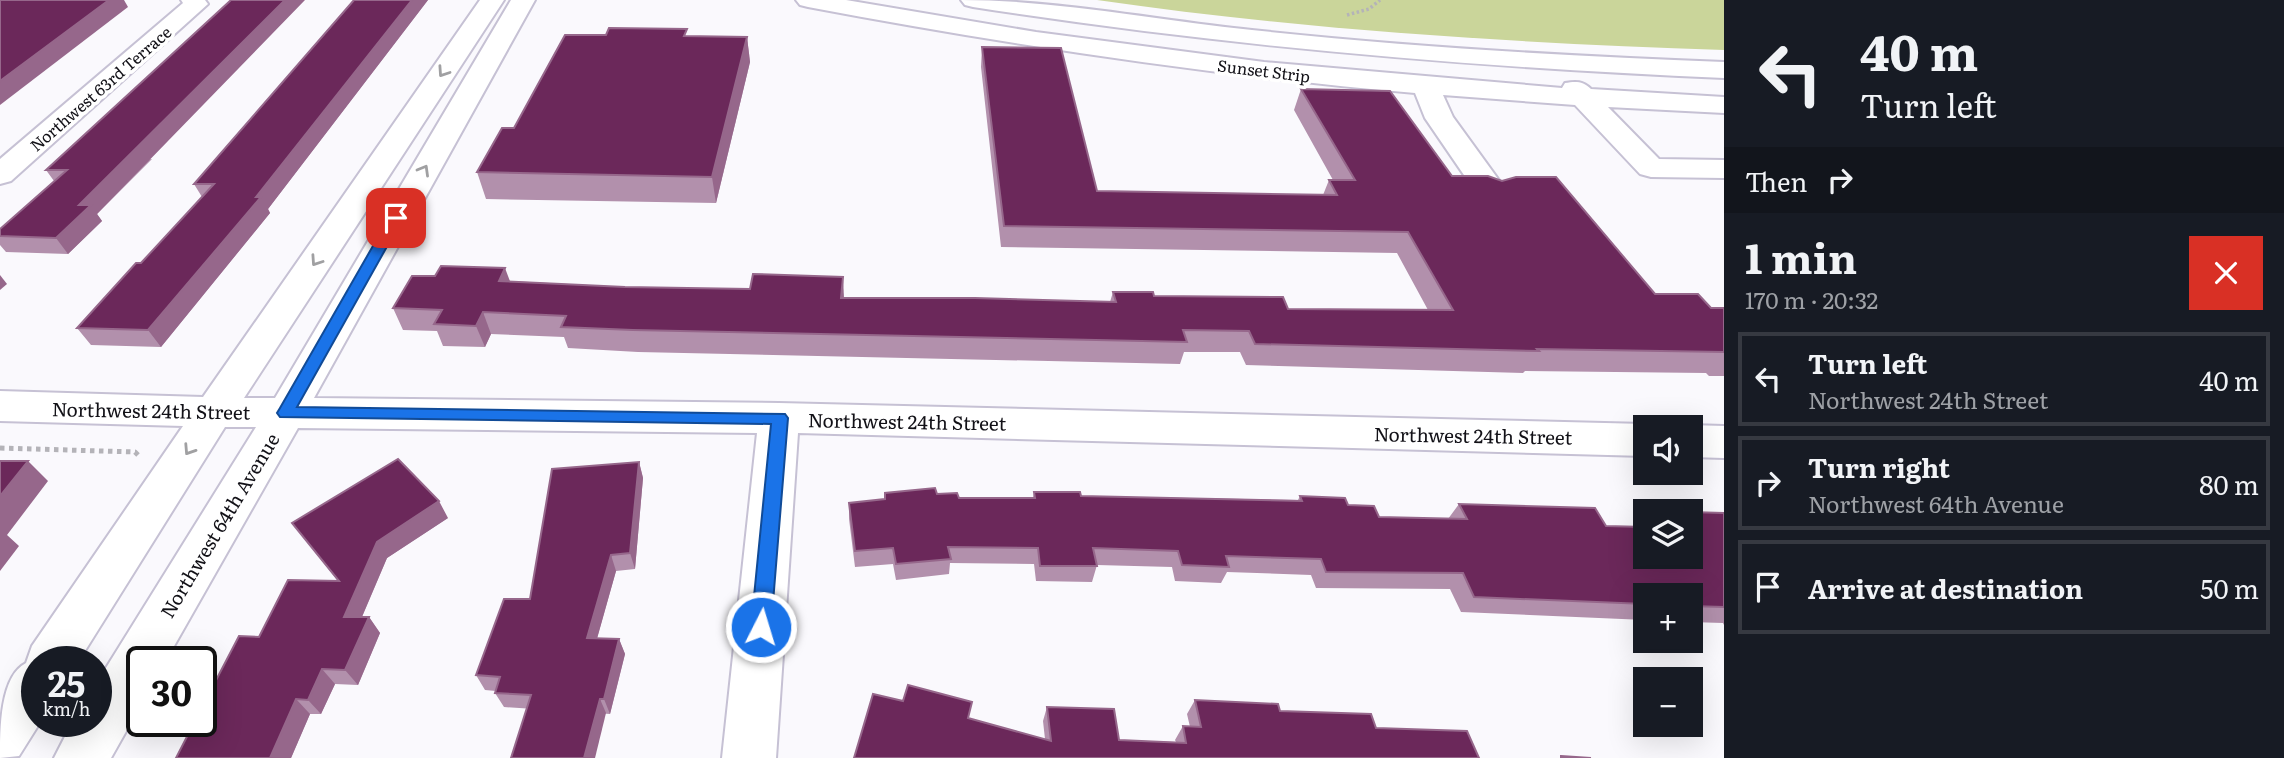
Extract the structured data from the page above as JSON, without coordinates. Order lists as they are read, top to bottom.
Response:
{
  "streets": {
    "street": [
      "Sunset Strip",
      "Northwest 63rd Terrace",
      "Northwest 24th Street",
      "Northwest 64th Avenue"
    ]
  },
  "crossings": [
    ["Northwest 24th Street", "Northwest 64th Avenue"]
  ],
  "page": {
    "turn": ["40 m", "Turn left"],
    "then": "Then",
    "heading": ["1 min", "170 m · 20:32"],
    "list": [
      {
        "name": "Turn left",
        "note": "Northwest 24th Street",
        "value": "40 m"
      },
      {
        "name": "Turn right",
        "note": "Northwest 64th Avenue",
        "value": "80 m"
      },
      {
        "name": "Arrive at destination",
        "value": "50 m"
      }
    ],
    "map_buttons": ["+", "−"],
    "speed": "25 km/h",
    "limit": "30"
  }
}
